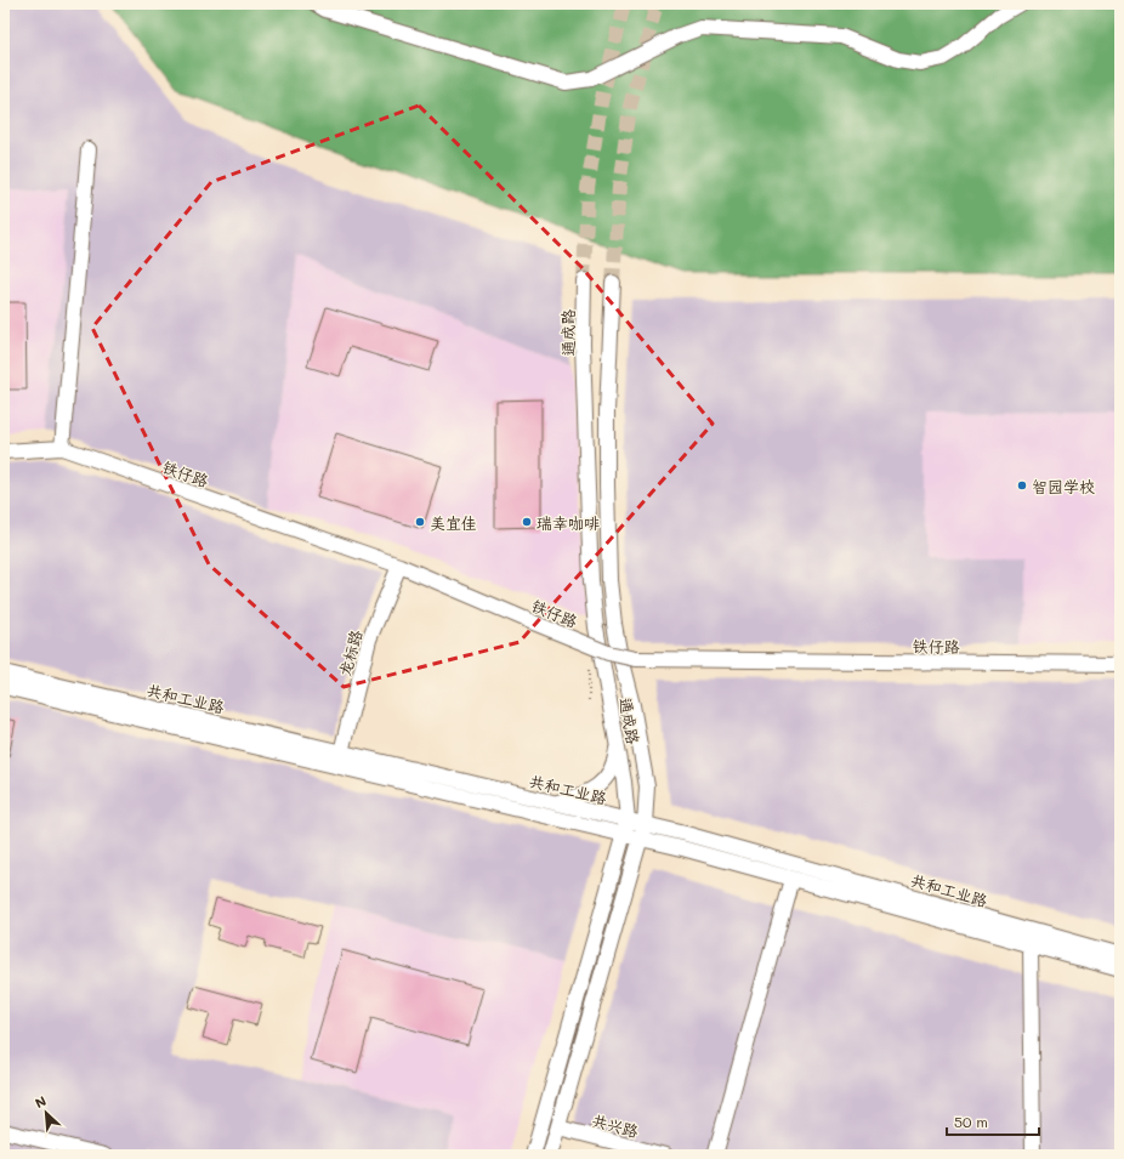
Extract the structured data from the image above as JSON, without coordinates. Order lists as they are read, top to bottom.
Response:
{
  "streets": {
    "street": [
      "通成路",
      "铁仔路",
      "龙标路",
      "共和工业路",
      "共兴路"
    ]
  },
  "crossings": [
    ["通成路", "共和工业路"],
    ["通成路", "共兴路"],
    ["铁仔路", "龙标路"],
    ["龙标路", "共和工业路"]
  ],
  "places": ["智园学校", "美宜佳", "瑞幸咖啡"],
  "scale_bar": "50 m",
  "north": "top left"
}
